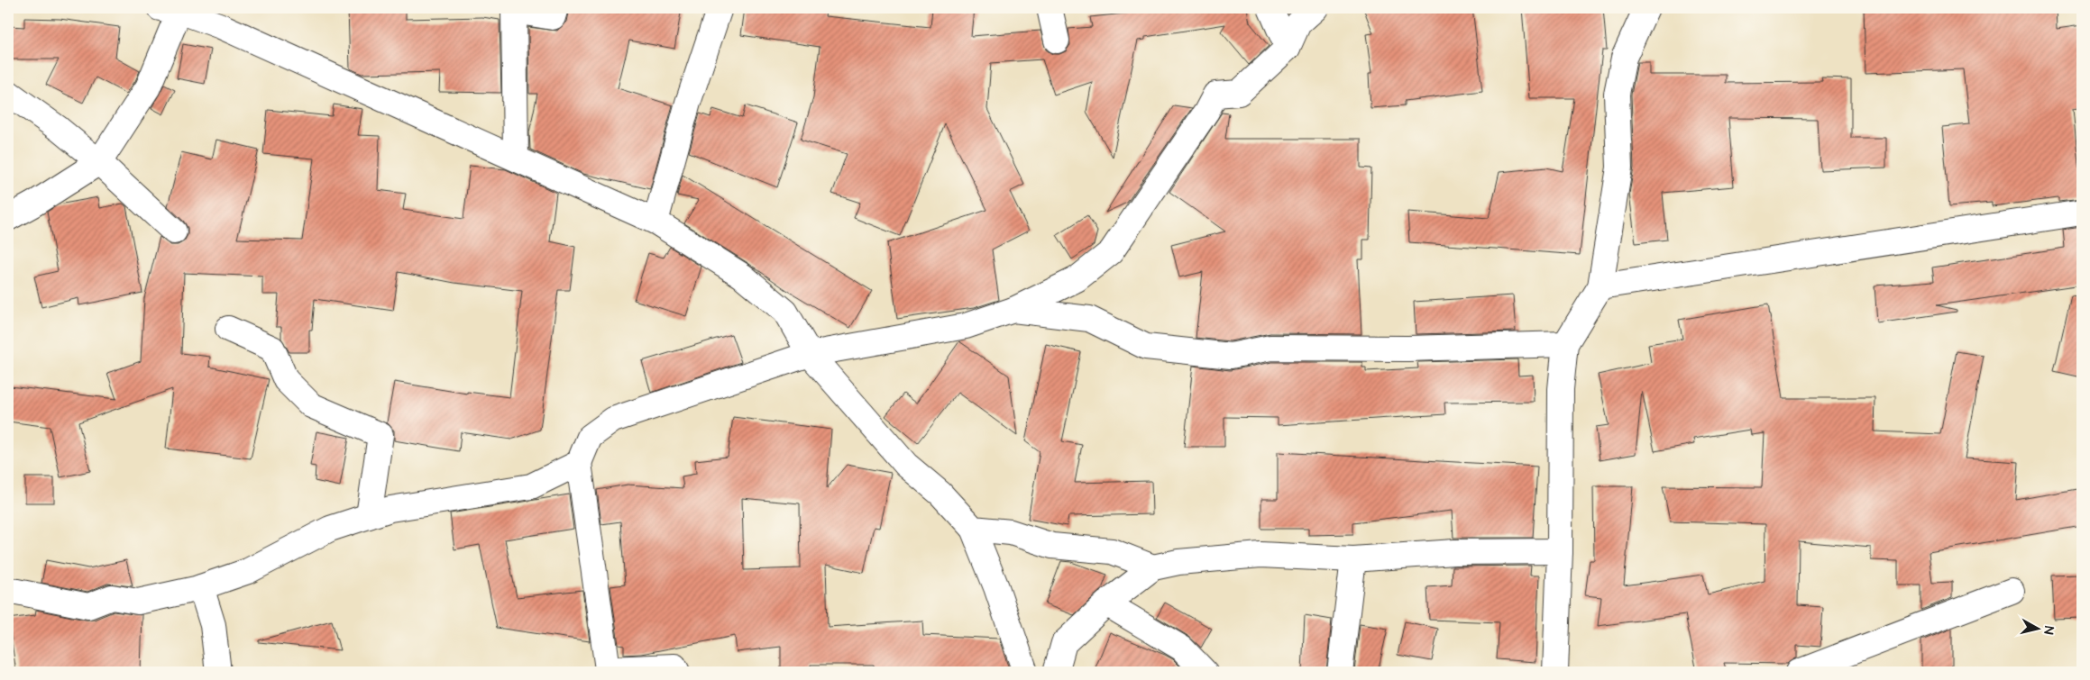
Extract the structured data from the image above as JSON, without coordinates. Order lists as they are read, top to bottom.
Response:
{
  "north": "right"
}
